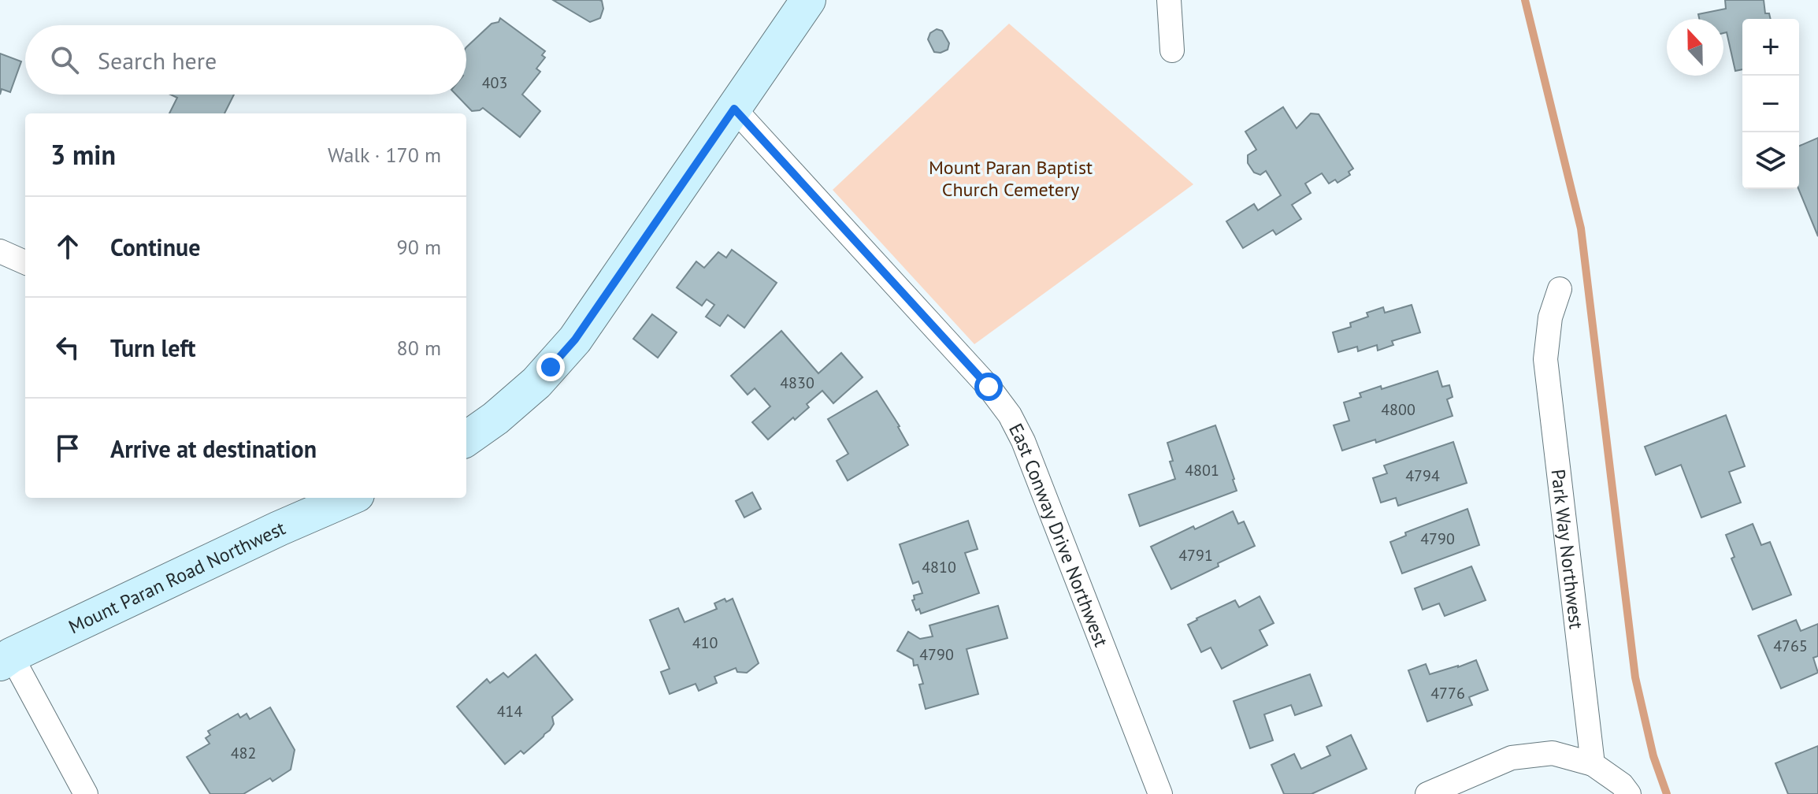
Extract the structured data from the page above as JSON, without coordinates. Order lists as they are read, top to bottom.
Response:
{
  "streets": {
    "main road": ["Mount Paran Road Northwest"],
    "street": ["East Conway Drive Northwest", "Park Way Northwest"]
  },
  "parks": ["Mount Paran Baptist Church Cemetery"],
  "house_numbers": [
    "403",
    "4830",
    "4800",
    "4801",
    "4794",
    "4790",
    "4791",
    "4810",
    "410",
    "4765",
    "4790",
    "4776",
    "414",
    "482"
  ],
  "north": "top",
  "page": {
    "map_buttons": ["+", "−"],
    "search": "Search here",
    "heading": ["3 min", "Walk · 170 m"],
    "list": [
      ["Continue", "90 m"],
      ["Turn left", "80 m"],
      "Arrive at destination"
    ]
  }
}
